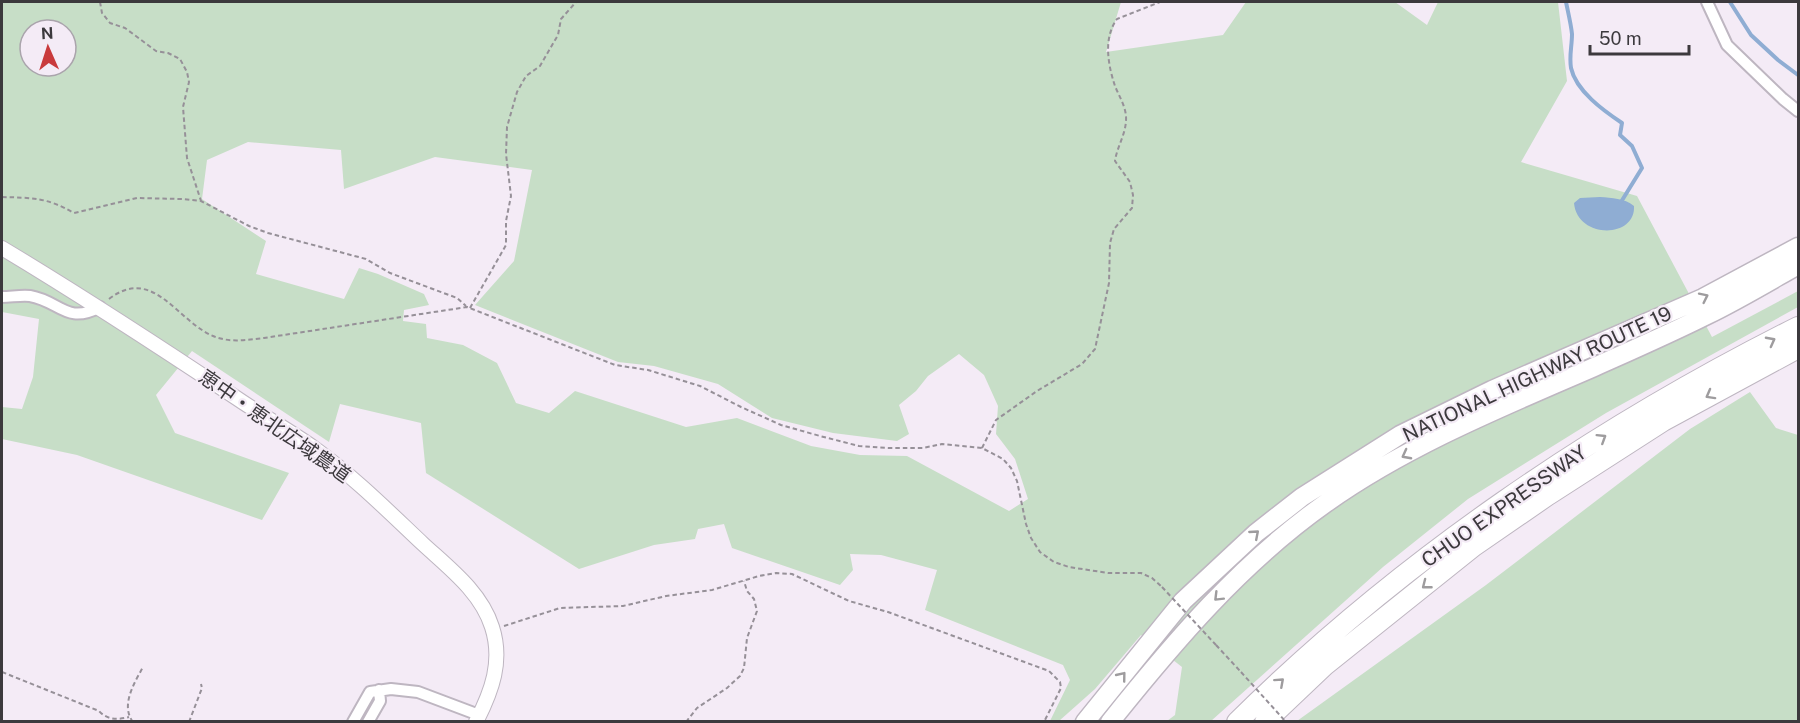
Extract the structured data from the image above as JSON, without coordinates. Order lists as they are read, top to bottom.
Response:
{
  "streets": {
    "highway": ["NATIONAL HIGHWAY ROUTE 19", "CHUO EXPRESSWAY"],
    "street": ["恵中・恵北広域農道"]
  },
  "scale_bar": "50 m",
  "north": "top"
}
